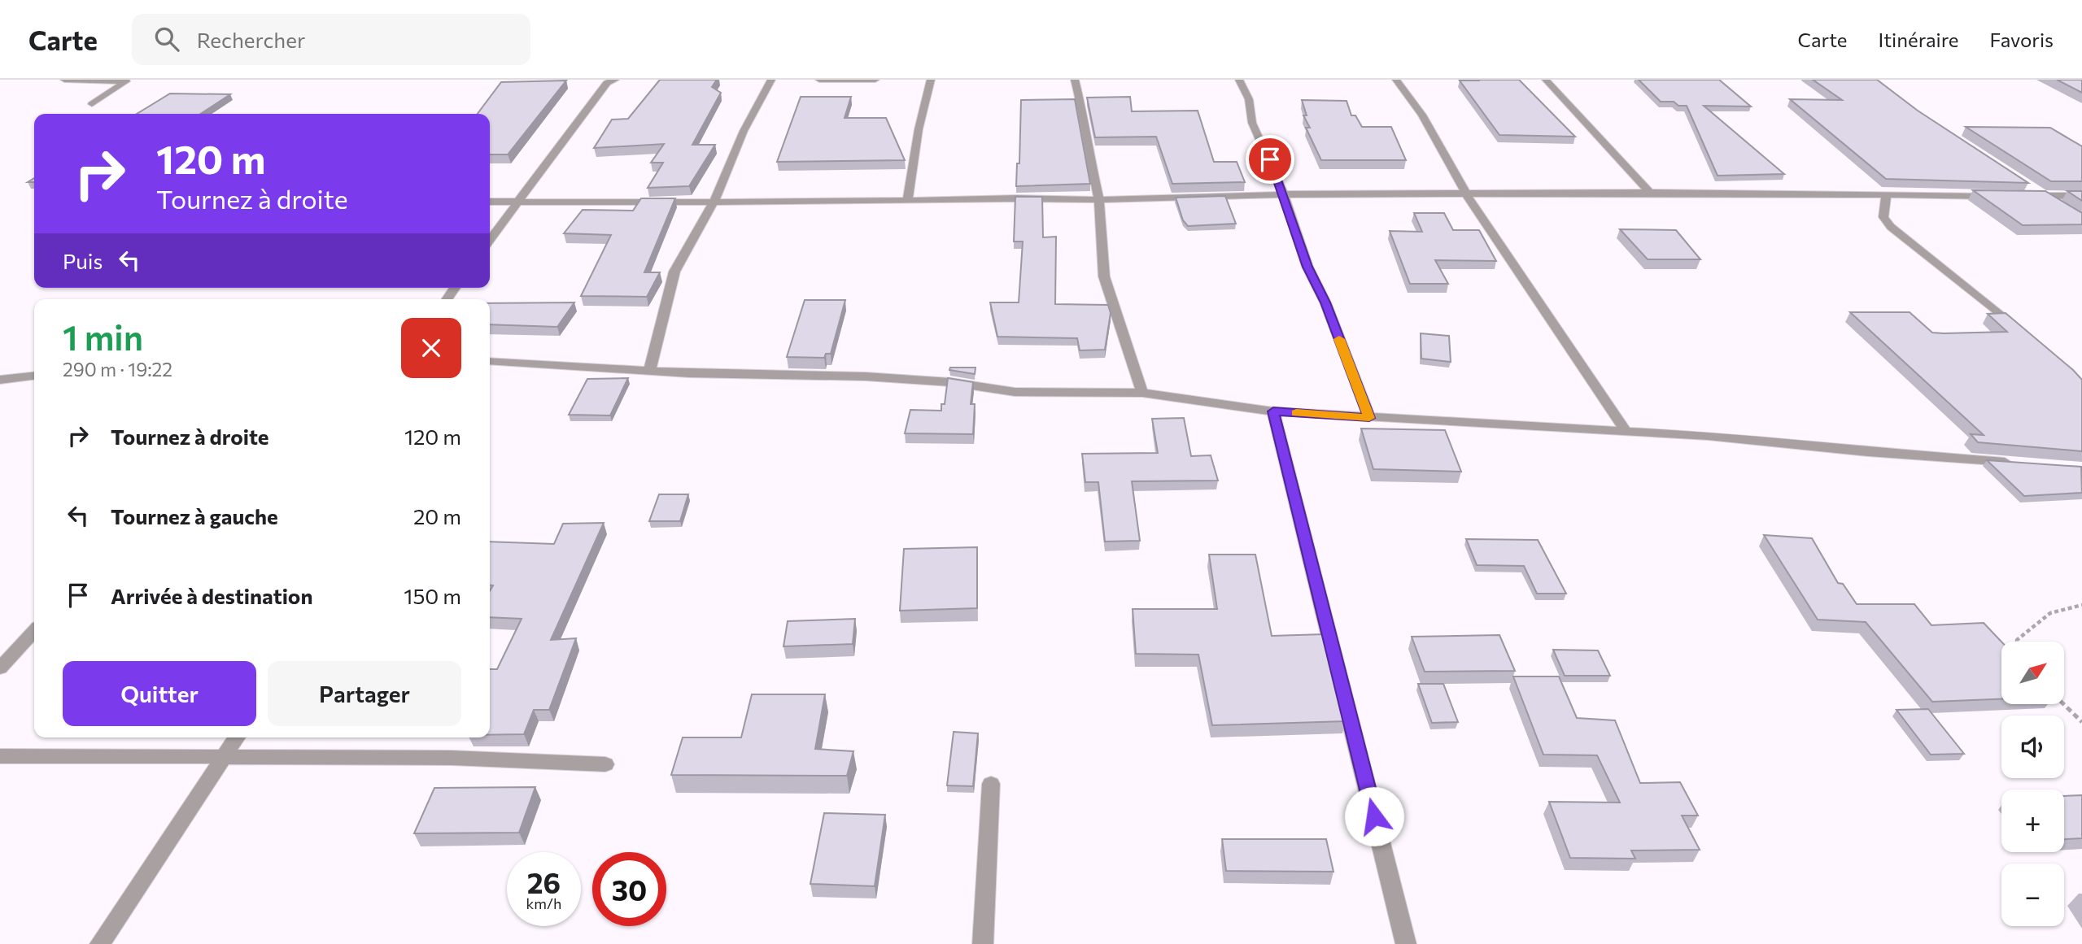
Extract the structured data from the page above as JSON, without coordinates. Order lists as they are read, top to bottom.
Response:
{
  "north": "top right",
  "page": {
    "header": "Carte",
    "search": "Rechercher",
    "nav": ["Carte", "Itinéraire", "Favoris"],
    "turn": ["120 m", "Tournez à droite"],
    "then": "Puis",
    "heading": ["1 min", "290 m · 19:22"],
    "list": [
      {
        "name": "Tournez à droite",
        "value": "120 m"
      },
      {
        "name": "Tournez à gauche",
        "value": "20 m"
      },
      {
        "name": "Arrivée à destination",
        "value": "150 m"
      }
    ],
    "map_buttons": ["+", "−"],
    "buttons": ["Quitter", "Partager"],
    "speed": "26 km/h",
    "limit": "30"
  }
}
